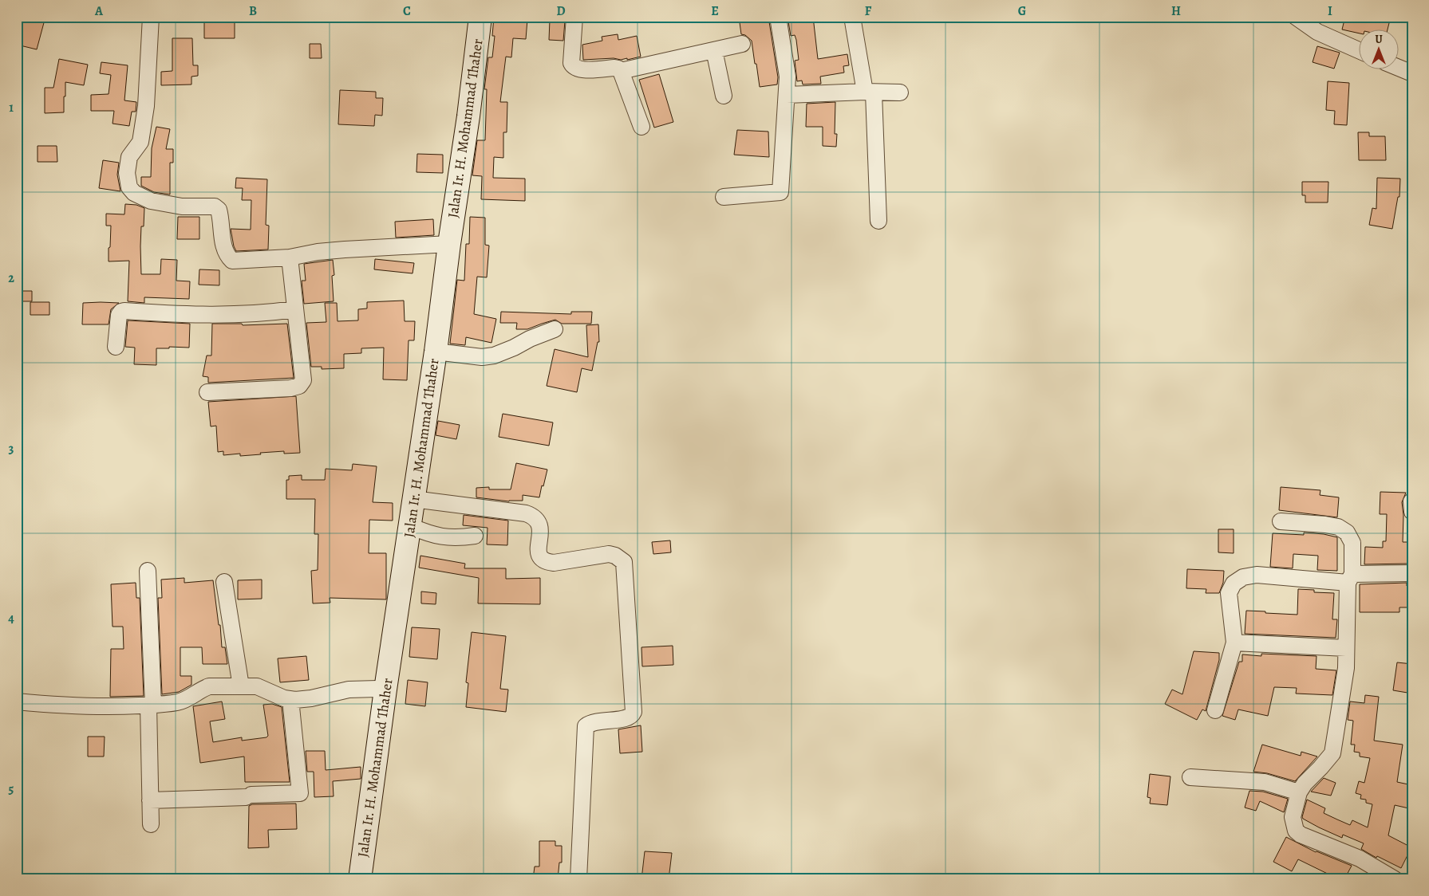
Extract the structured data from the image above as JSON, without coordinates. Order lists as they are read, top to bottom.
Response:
{
  "streets": {
    "main road": ["Jalan Ir. H. Mohammad Thaher"]
  },
  "north": "top",
  "grid": {
    "columns": [
      "A",
      "B",
      "C",
      "D",
      "E",
      "F",
      "G",
      "H",
      "I"
    ],
    "rows": [
      "1",
      "2",
      "3",
      "4",
      "5"
    ]
  }
}
